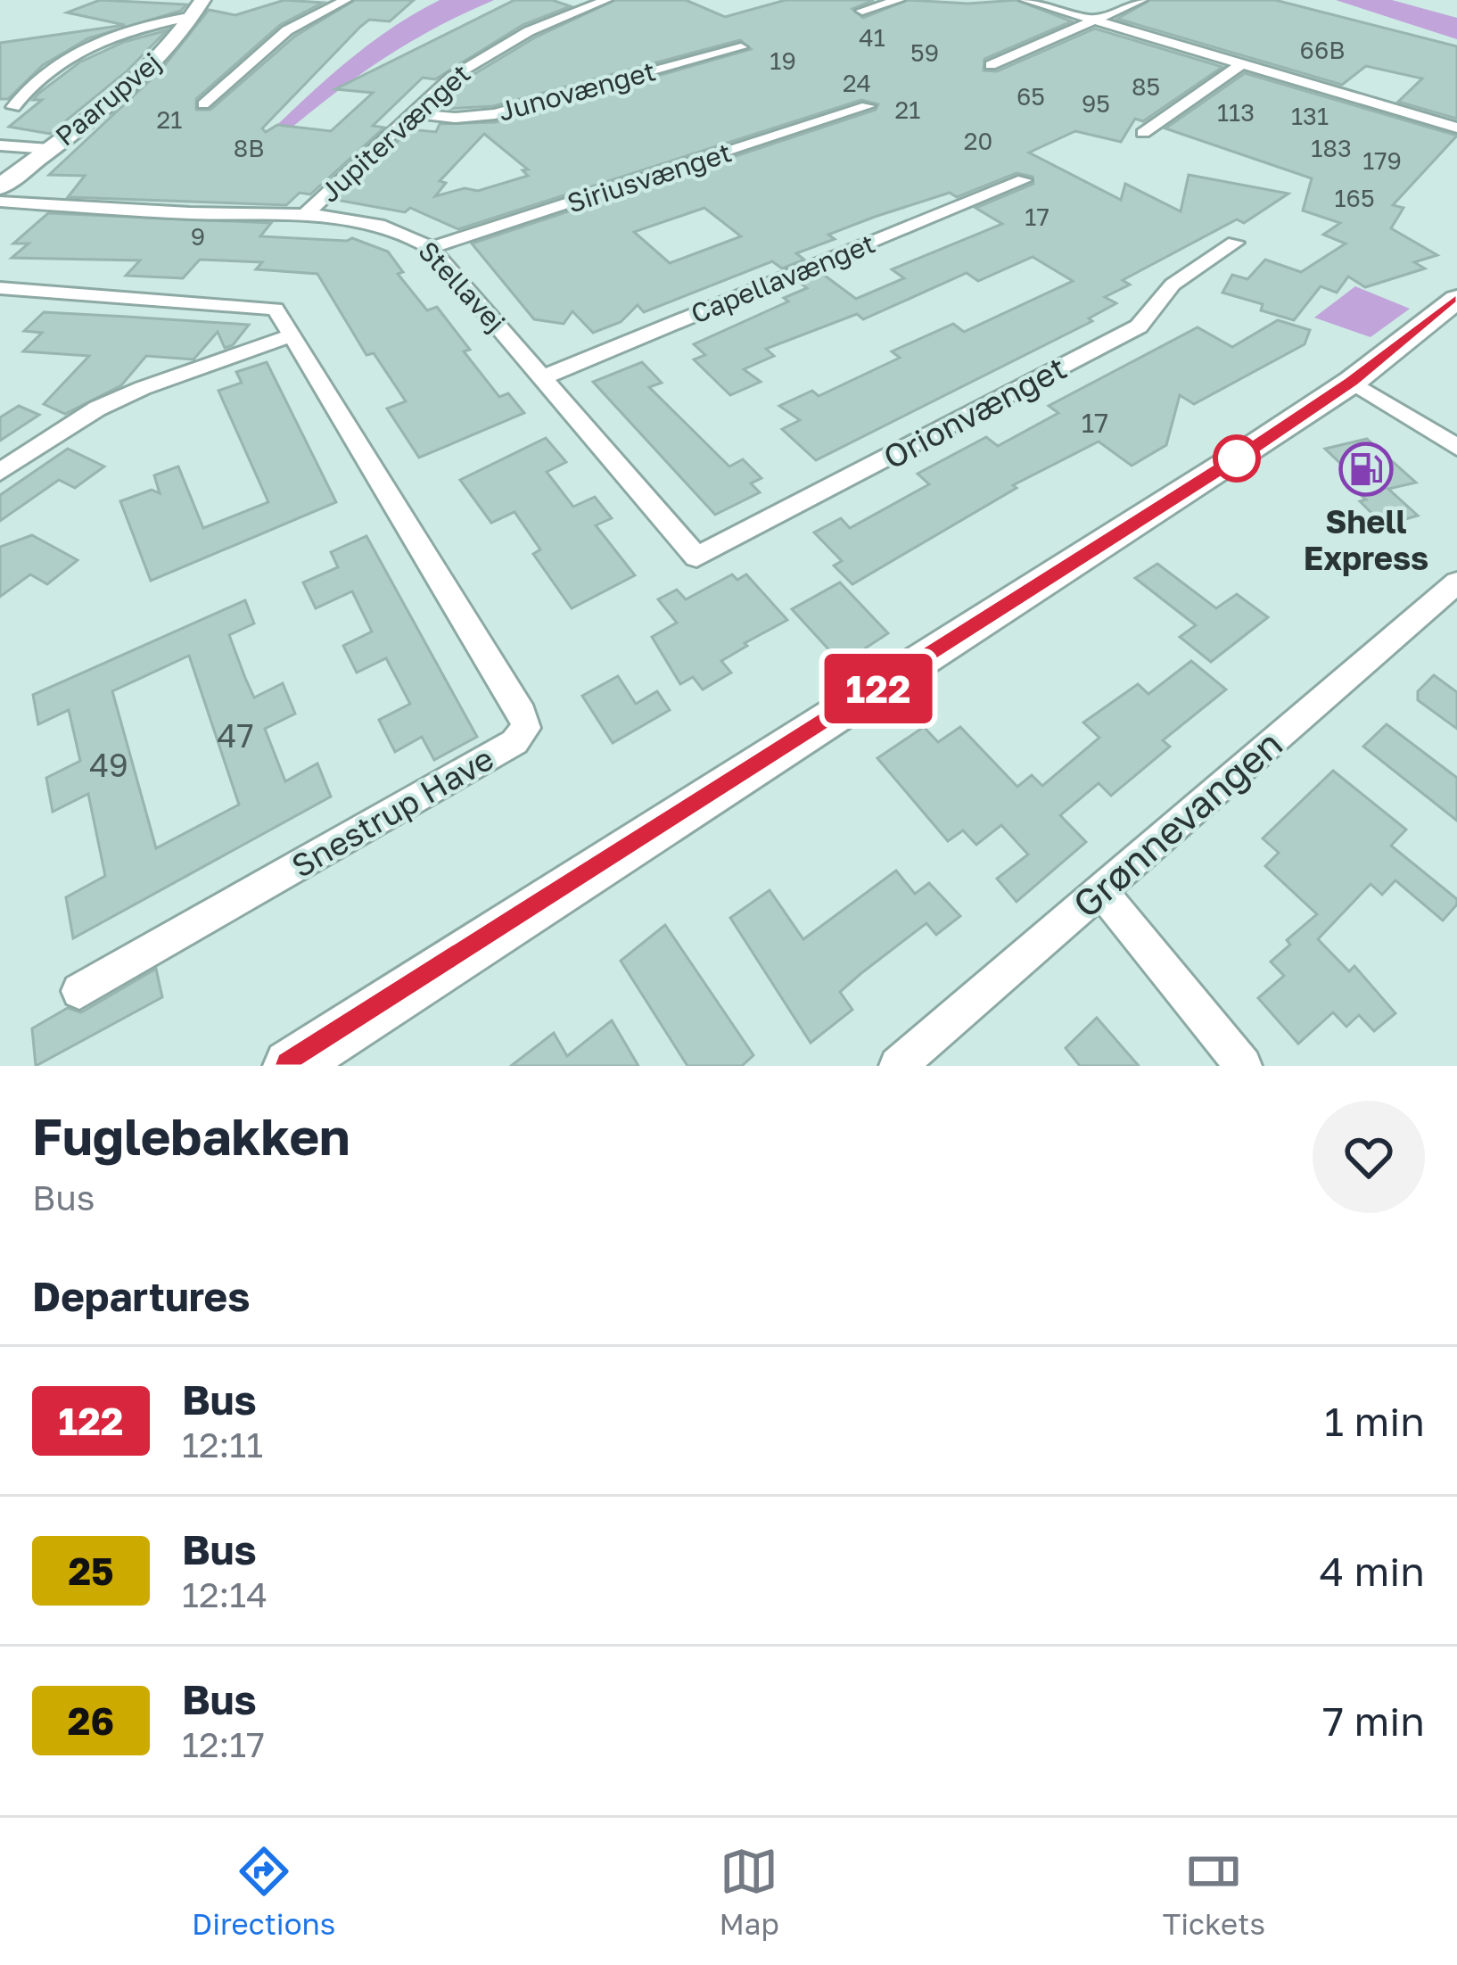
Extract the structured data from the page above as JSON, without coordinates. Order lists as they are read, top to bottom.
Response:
{
  "streets": {
    "main road": ["Paarupvej"],
    "street": [
      "Junovænget",
      "Jupitervænget",
      "Siriusvænget",
      "Capellavænget",
      "Stellavej",
      "Orionvænget",
      "Snestrup Have",
      "Grønnevangen"
    ]
  },
  "crossings": [
    ["Junovænget", "Jupitervænget"],
    ["Jupitervænget", "Stellavej"],
    ["Siriusvænget", "Stellavej"],
    ["Capellavænget", "Stellavej"],
    ["Stellavej", "Orionvænget"]
  ],
  "places": {
    "fuel station": ["Shell Express"]
  },
  "lines": ["bus line 122"],
  "house_numbers": [
    "41",
    "66B",
    "59",
    "19",
    "24",
    "85",
    "65",
    "95",
    "21",
    "113",
    "131",
    "21",
    "20",
    "8B",
    "183",
    "179",
    "165",
    "17",
    "9",
    "17",
    "47",
    "49"
  ],
  "page": {
    "on_map": "122",
    "heading": [
      ["Fuglebakken", "Bus"],
      "Departures"
    ],
    "list": [
      {
        "mark": "122",
        "name": "Bus",
        "note": "12:11",
        "value": "1 min"
      },
      {
        "mark": "25",
        "name": "Bus",
        "note": "12:14",
        "value": "4 min"
      },
      {
        "mark": "26",
        "name": "Bus",
        "note": "12:17",
        "value": "7 min"
      }
    ],
    "tabs": ["Directions", "Map", "Tickets"]
  }
}
